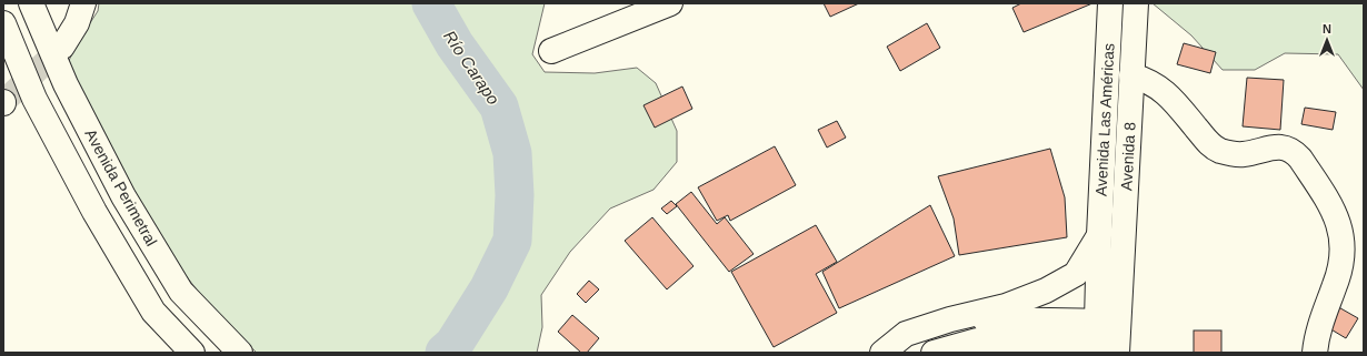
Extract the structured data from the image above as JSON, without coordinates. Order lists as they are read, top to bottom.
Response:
{
  "streets": {
    "main road": ["Avenida Las Américas", "Avenida 8", "Avenida Perimetral"]
  },
  "crossings": [
    ["Avenida Las Américas", "Avenida 8"]
  ],
  "water": ["Río Carapo"],
  "north": "top"
}
